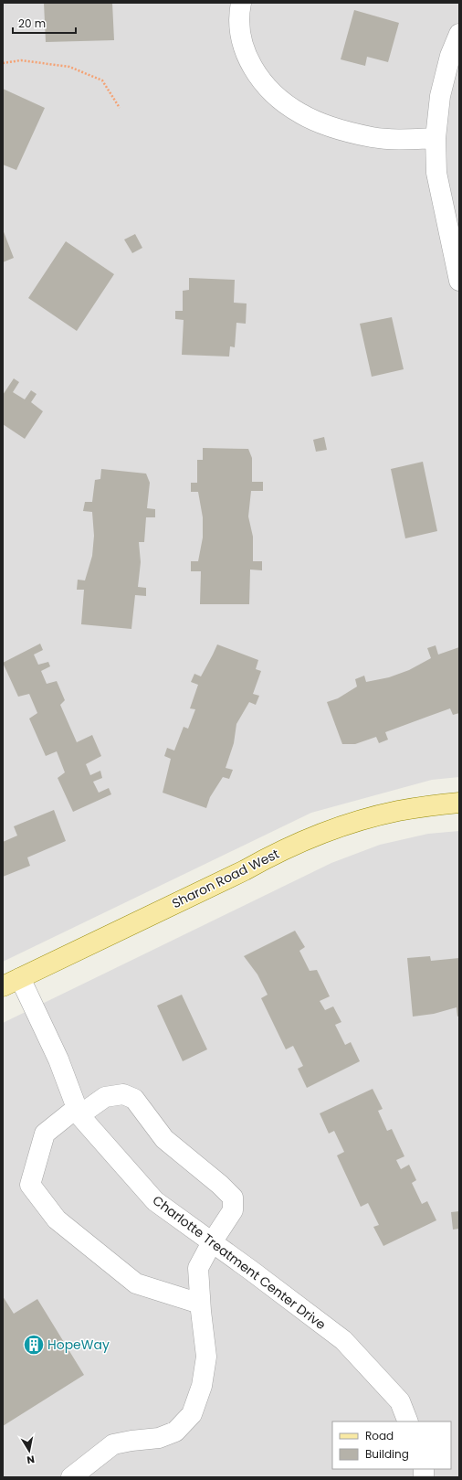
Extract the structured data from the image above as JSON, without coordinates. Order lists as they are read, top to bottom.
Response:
{
  "streets": {
    "main road": ["Sharon Road West"],
    "street": ["Charlotte Treatment Center Drive"]
  },
  "crossings": [
    ["Sharon Road West", "Charlotte Treatment Center Drive"]
  ],
  "places": {
    "building": ["HopeWay"]
  },
  "legend": ["Road", "Building"],
  "scale_bar": "20 m",
  "north": "bottom"
}
